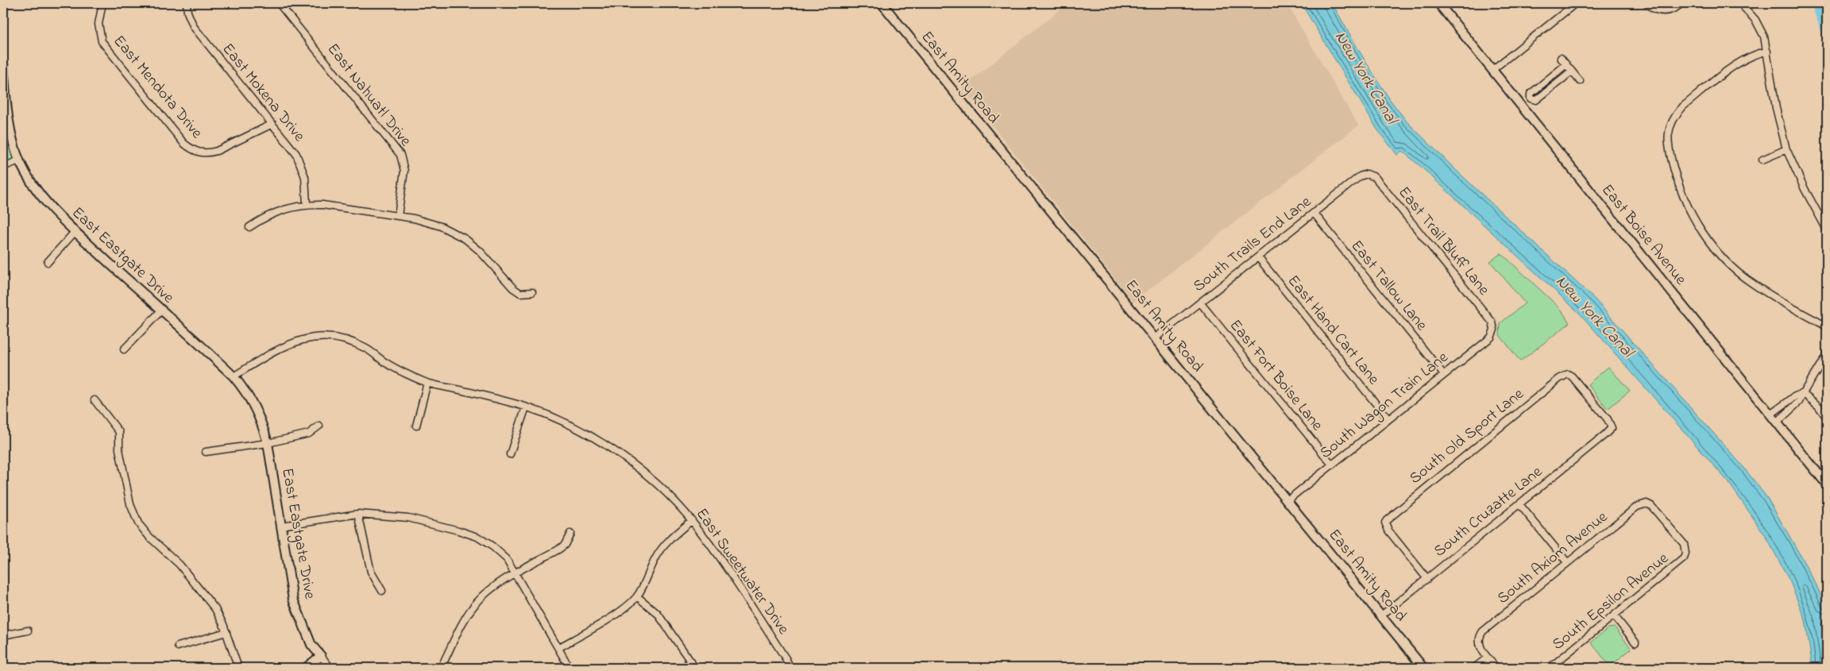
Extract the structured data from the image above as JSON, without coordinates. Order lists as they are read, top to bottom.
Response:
{
  "streets": {
    "street": [
      "East Amity Road",
      "East Mendota Drive",
      "East Mokena Drive",
      "East Nahuatl Drive",
      "East Boise Avenue",
      "East Trail Bluff Lane",
      "South Trails End Lane",
      "East Eastgate Drive",
      "East Tallow Lane",
      "East Hand Cart Lane",
      "East Fort Boise Lane",
      "South Wagon Train Lane",
      "South Old Sport Lane",
      "South Cruzatte Lane",
      "South Axiom Avenue",
      "East Sweetwater Drive",
      "South Epsilon Avenue"
    ]
  },
  "crossings": [
    ["East Amity Road", "South Trails End Lane"],
    ["East Amity Road", "South Wagon Train Lane"],
    ["East Amity Road", "South Cruzatte Lane"],
    ["East Mendota Drive", "East Mokena Drive"],
    ["East Trail Bluff Lane", "South Trails End Lane"],
    ["East Trail Bluff Lane", "South Wagon Train Lane"],
    ["South Trails End Lane", "East Tallow Lane"],
    ["South Trails End Lane", "East Hand Cart Lane"],
    ["South Trails End Lane", "East Fort Boise Lane"],
    ["East Eastgate Drive", "East Sweetwater Drive"],
    ["East Tallow Lane", "South Wagon Train Lane"],
    ["East Hand Cart Lane", "South Wagon Train Lane"],
    ["East Fort Boise Lane", "South Wagon Train Lane"],
    ["South Old Sport Lane", "South Cruzatte Lane"],
    ["South Axiom Avenue", "South Epsilon Avenue"]
  ],
  "water": ["New York Canal"]
}
